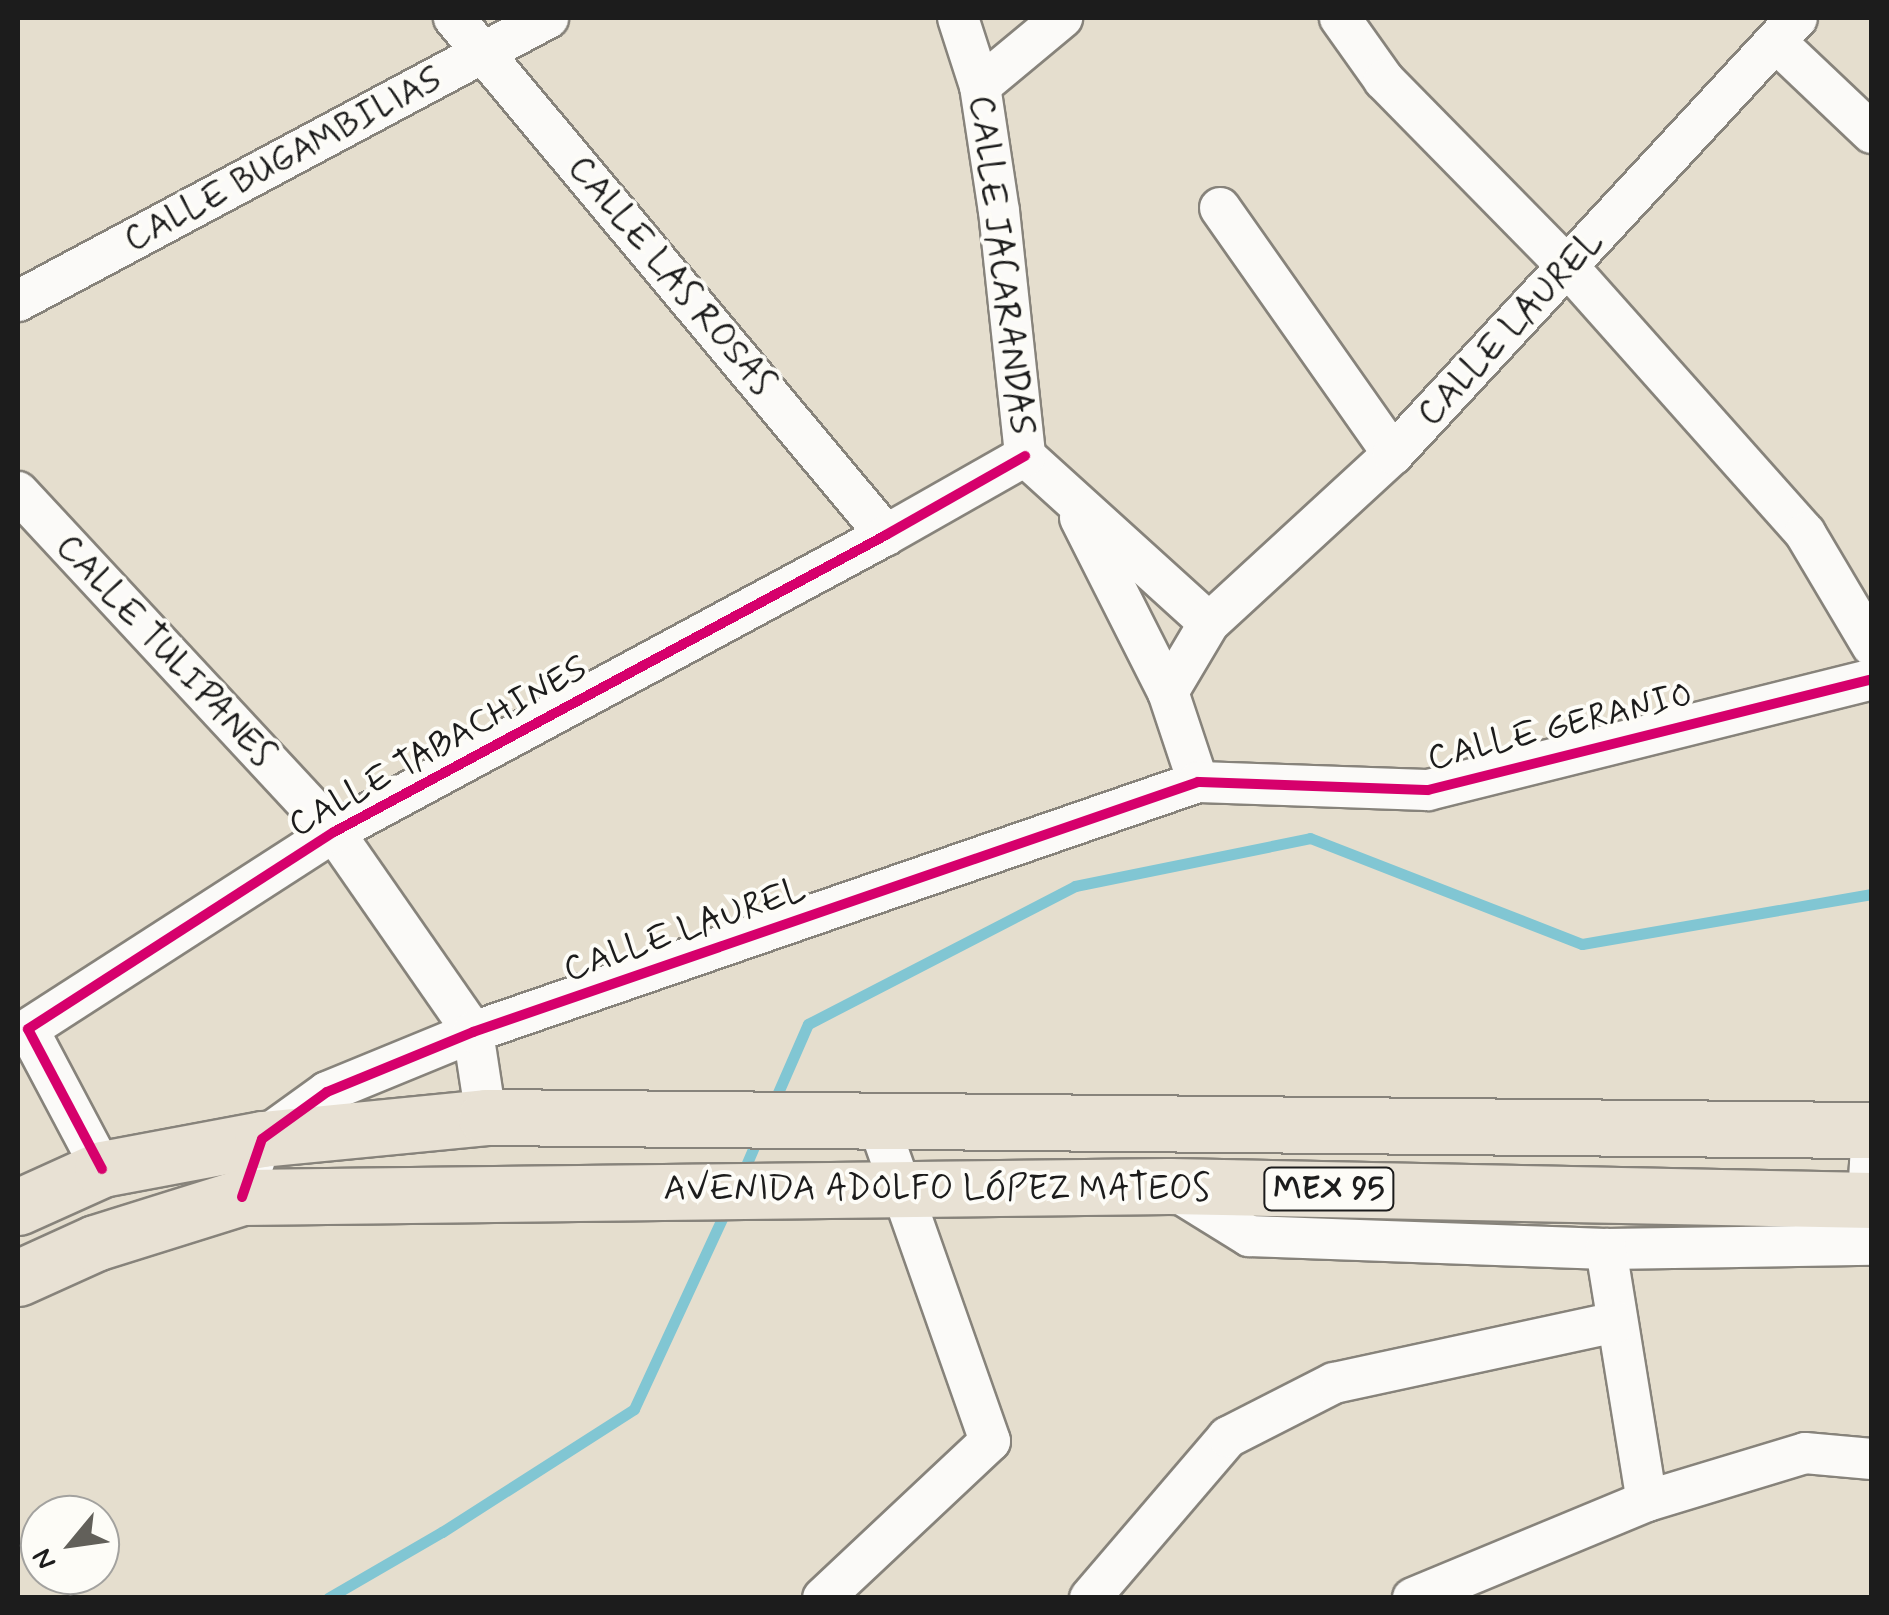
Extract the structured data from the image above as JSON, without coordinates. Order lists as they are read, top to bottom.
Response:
{
  "streets": {
    "main road": ["AVENIDA ADOLFO LÓPEZ MATEOS", "MEX 95"],
    "street": [
      "CALLE BUGAMBILIAS",
      "CALLE JACARANDAS",
      "CALLE LAS ROSAS",
      "CALLE LAUREL",
      "CALLE TULIPANES",
      "CALLE GERANIO",
      "CALLE TABACHINES"
    ]
  },
  "crossings": [
    ["CALLE BUGAMBILIAS", "CALLE LAS ROSAS"],
    ["CALLE JACARANDAS", "CALLE LAUREL"],
    ["CALLE JACARANDAS", "CALLE GERANIO"],
    ["CALLE JACARANDAS", "CALLE TABACHINES"],
    ["CALLE LAS ROSAS", "CALLE TABACHINES"],
    ["CALLE LAUREL", "CALLE TULIPANES"],
    ["CALLE LAUREL", "CALLE GERANIO"],
    ["CALLE LAUREL", "AVENIDA ADOLFO LÓPEZ MATEOS"],
    ["CALLE TULIPANES", "CALLE TABACHINES"],
    ["CALLE TULIPANES", "AVENIDA ADOLFO LÓPEZ MATEOS"],
    ["CALLE TABACHINES", "AVENIDA ADOLFO LÓPEZ MATEOS"]
  ],
  "north": "bottom left"
}
